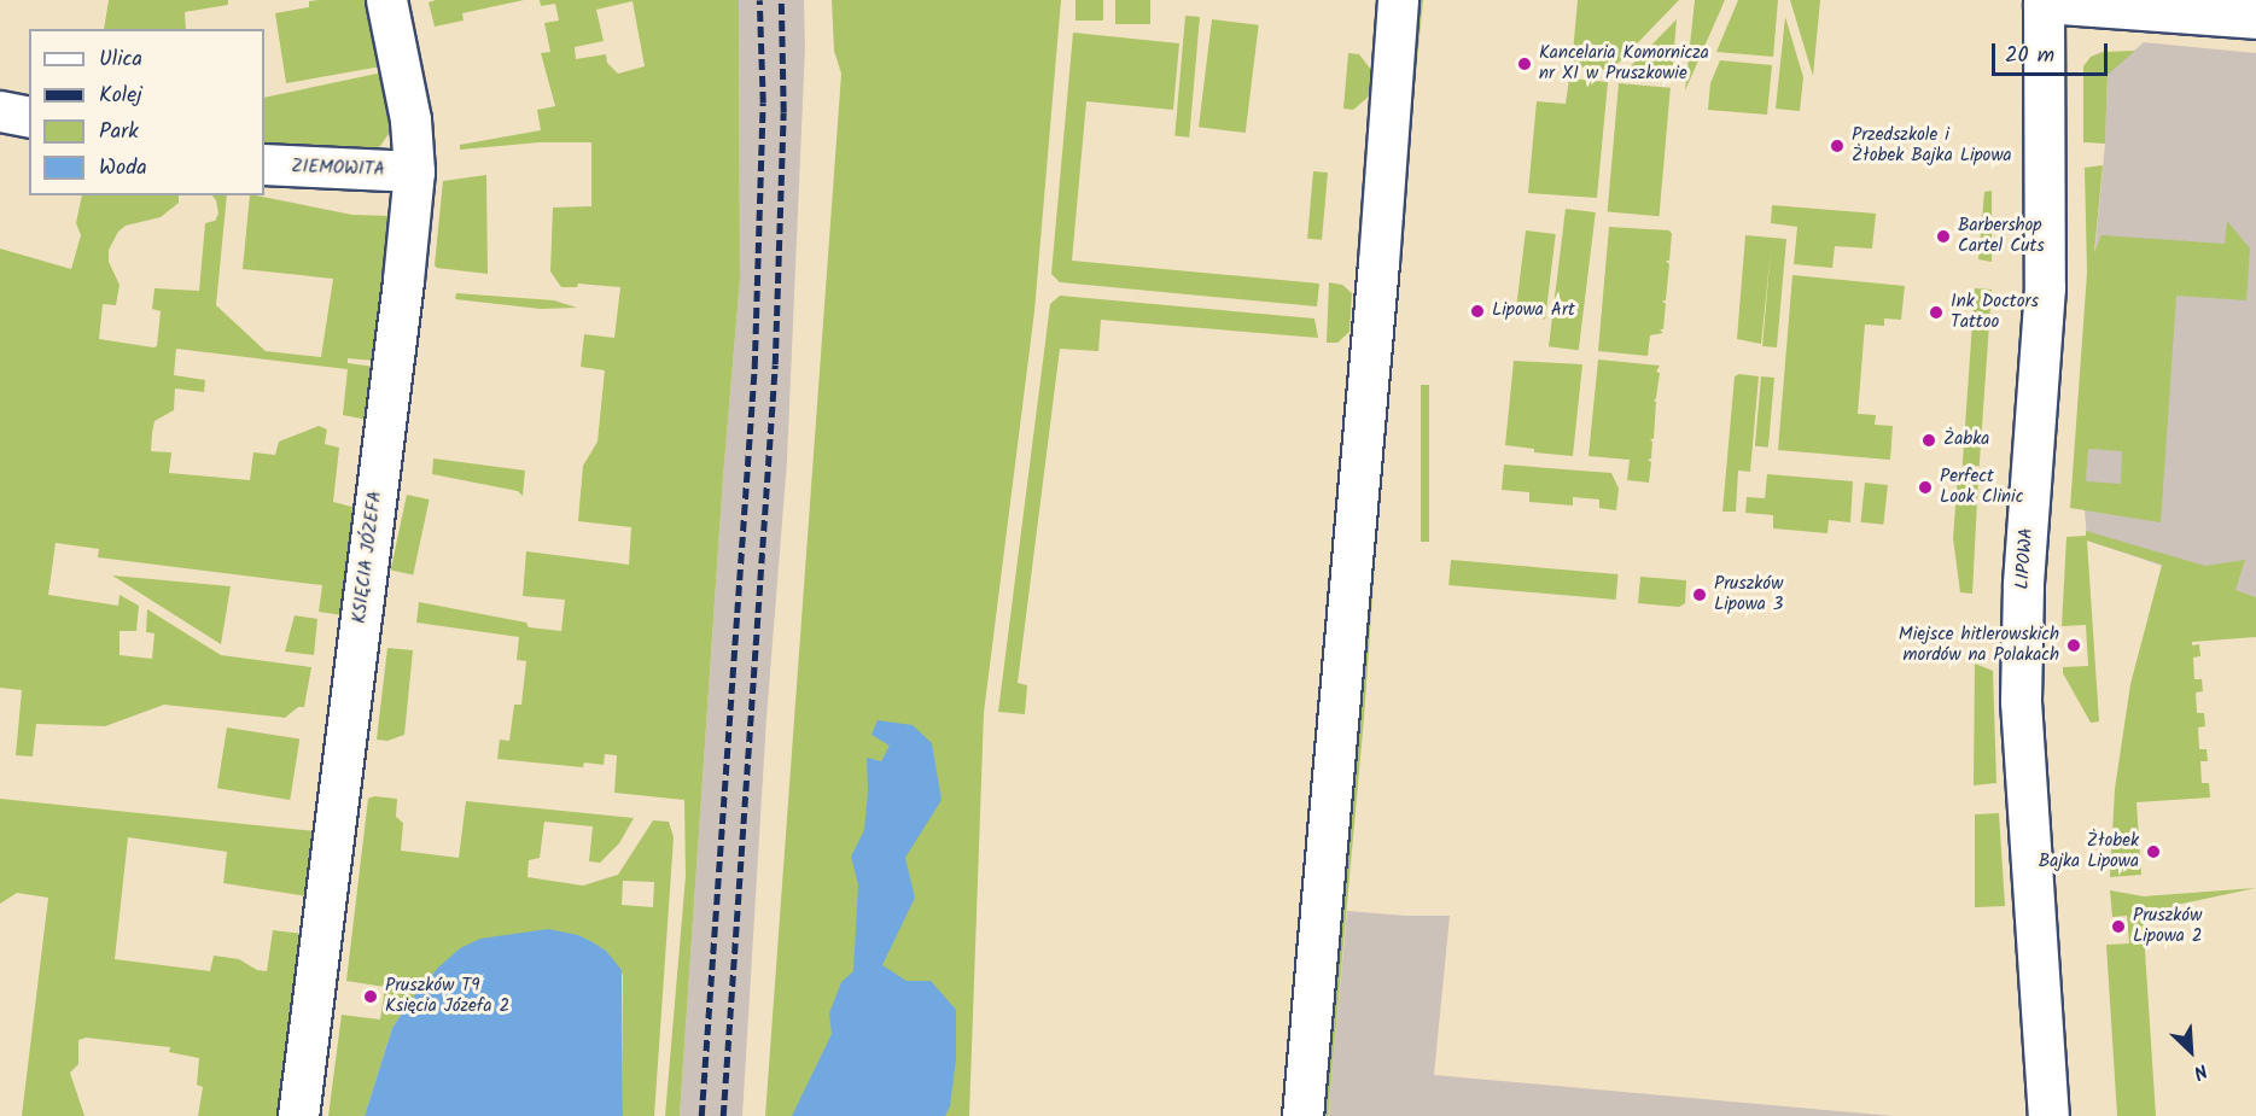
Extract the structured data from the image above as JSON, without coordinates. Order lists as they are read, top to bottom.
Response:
{
  "streets": {
    "street": ["ZIEMOWITA", "KSIĘCIA JÓZEFA", "LIPOWA"]
  },
  "crossings": [
    ["ZIEMOWITA", "KSIĘCIA JÓZEFA"]
  ],
  "places": [
    "Kancelaria Komornicza nr XI w Pruszkowie",
    "Przedszkole i Żłobek Bajka Lipowa",
    "Barbershop Cartel Cuts",
    "Lipowa Art",
    "Ink Doctors Tattoo",
    "Żabka",
    "Perfect Look Clinic",
    "Pruszków Lipowa 3",
    "Miejsce hitlerowskich mordów na Polakach",
    "Żłobek Bajka Lipowa",
    "Pruszków Lipowa 2",
    "Pruszków T9 Księcia Józefa 2"
  ],
  "legend": [
    "Ulica",
    "Kolej",
    "Park",
    "Woda"
  ],
  "scale_bar": "20 m",
  "north": "bottom right"
}
